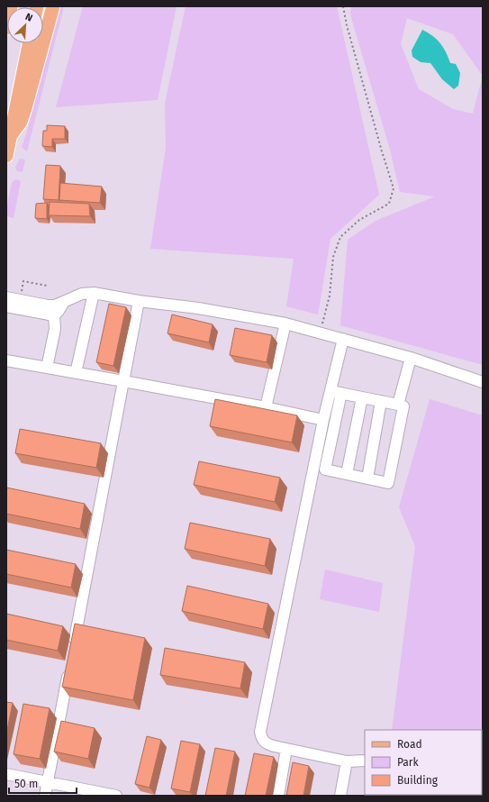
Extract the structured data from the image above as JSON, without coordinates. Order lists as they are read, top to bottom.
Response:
{
  "legend": ["Road", "Park", "Building"],
  "scale_bar": "50 m",
  "north": "top right"
}
